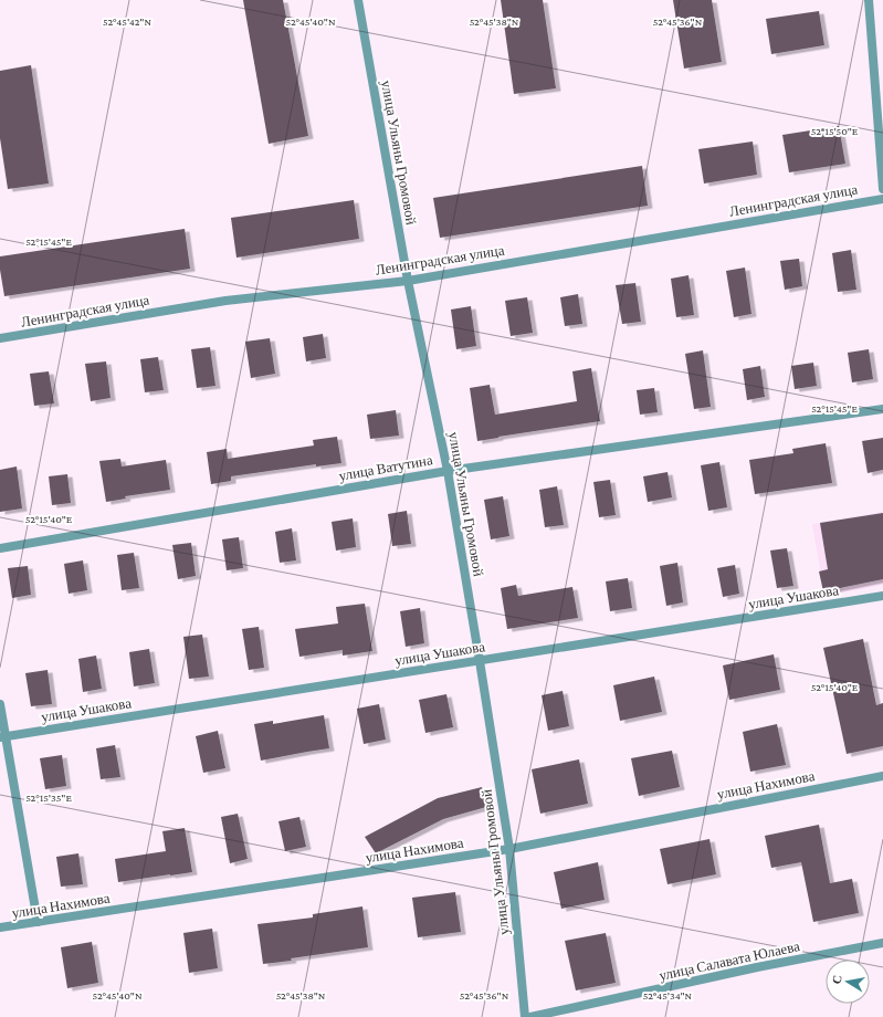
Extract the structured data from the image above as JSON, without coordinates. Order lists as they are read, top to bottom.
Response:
{
  "streets": {
    "street": [
      "улица Ульяны Громовой",
      "Ленинградская улица",
      "улица Ватутина",
      "улица Ушакова",
      "улица Нахимова",
      "улица Салавата Юлаева"
    ]
  },
  "crossings": [
    ["улица Ульяны Громовой", "Ленинградская улица"],
    ["улица Ульяны Громовой", "улица Ватутина"],
    ["улица Ульяны Громовой", "улица Ушакова"],
    ["улица Ульяны Громовой", "улица Нахимова"]
  ],
  "north": "left",
  "coordinates": [
    "52°45'42\"N",
    "52°45'40\"N",
    "52°45'38\"N",
    "52°45'36\"N",
    "52°15'50\"E",
    "52°15'45\"E",
    "52°15'40\"E",
    "52°15'35\"E",
    "52°45'34\"N"
  ]
}
